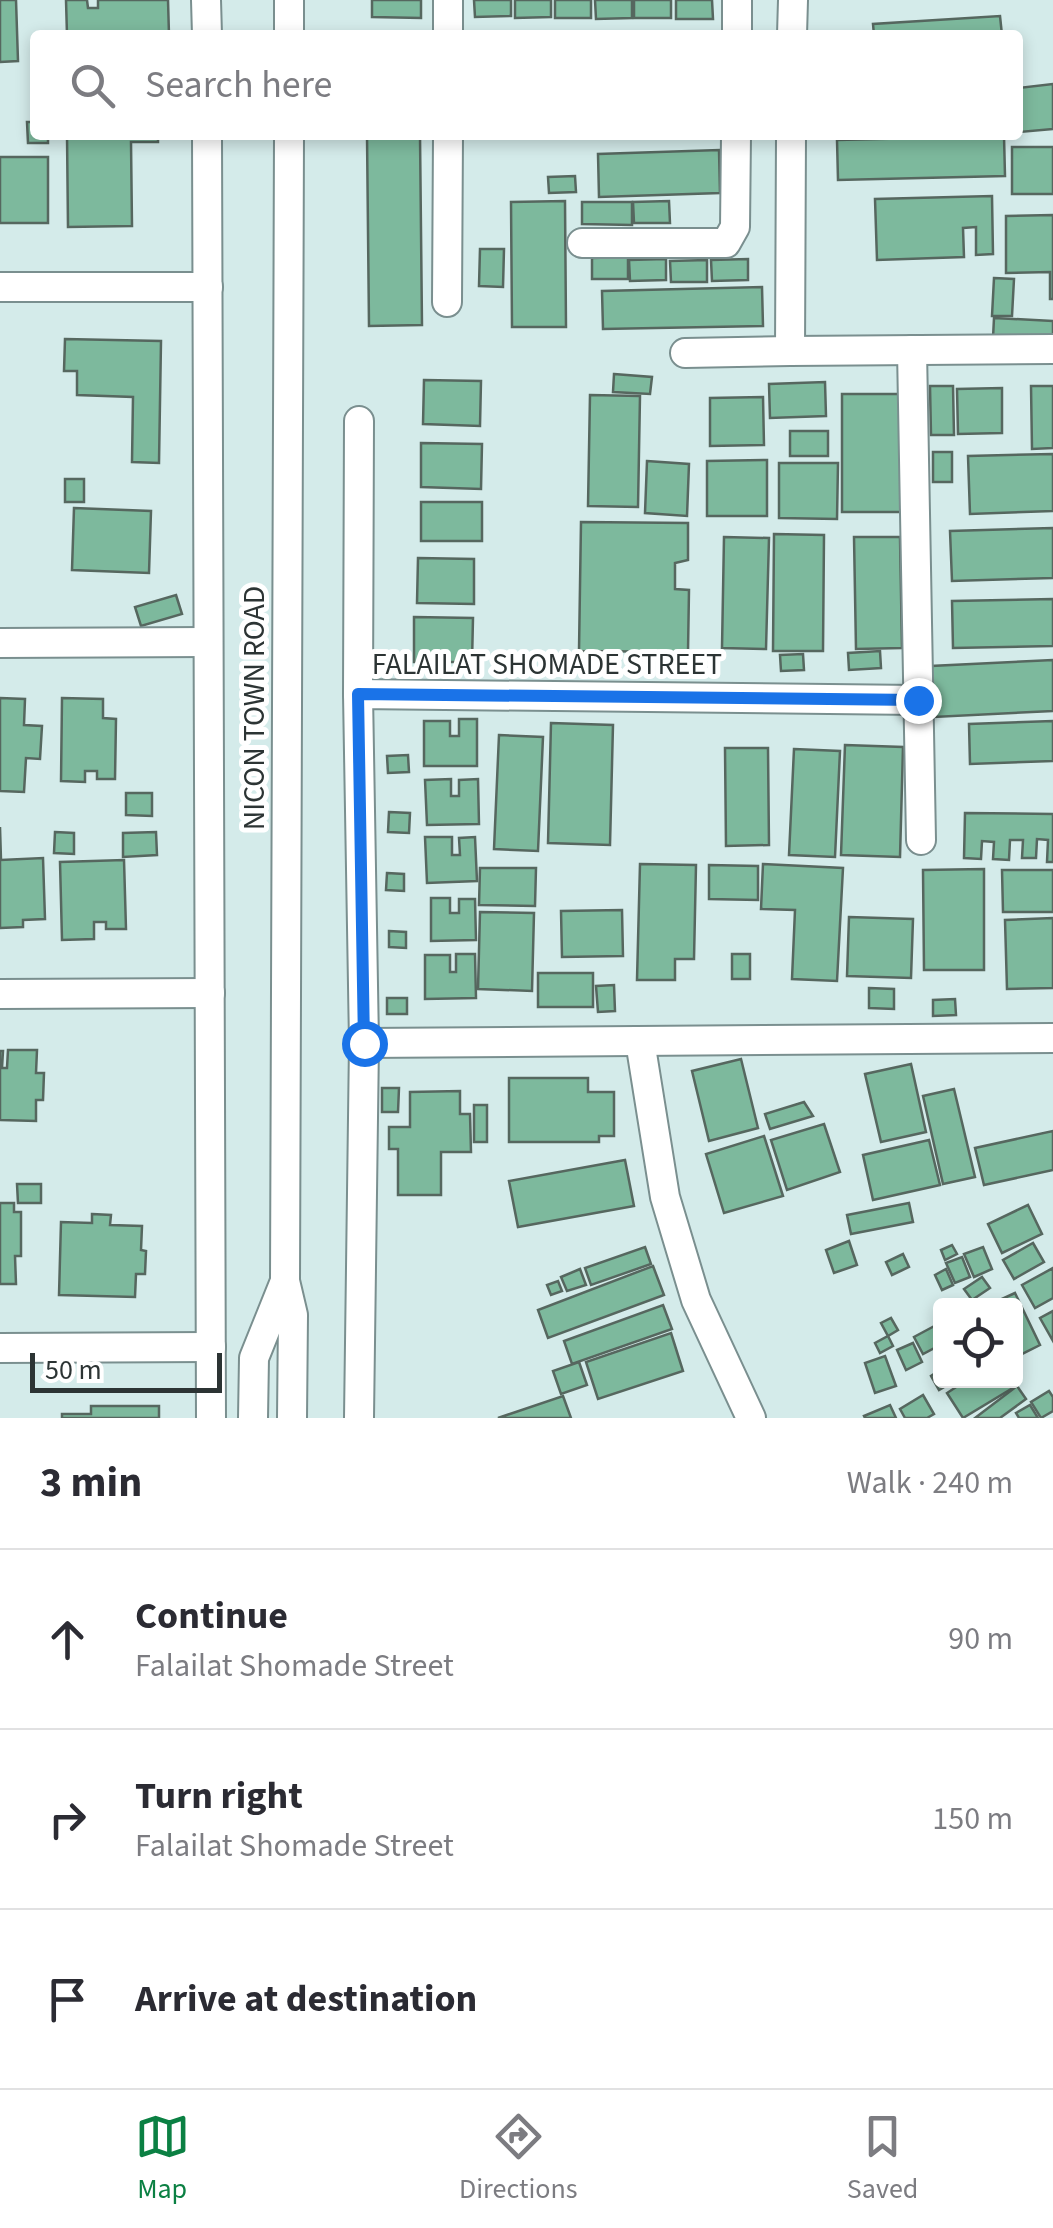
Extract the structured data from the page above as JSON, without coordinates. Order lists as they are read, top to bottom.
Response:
{
  "streets": {
    "street": ["FALAILAT SHOMADE STREET", "NICON TOWN ROAD"]
  },
  "scale_bar": "50 m",
  "page": {
    "search": "Search here",
    "scale": "50 m",
    "heading": ["3 min", "Walk · 240 m"],
    "list": [
      ["Continue", "Falailat Shomade Street", "90 m"],
      ["Turn right", "Falailat Shomade Street", "150 m"],
      "Arrive at destination"
    ],
    "nav": ["Map", "Directions", "Saved"]
  }
}
